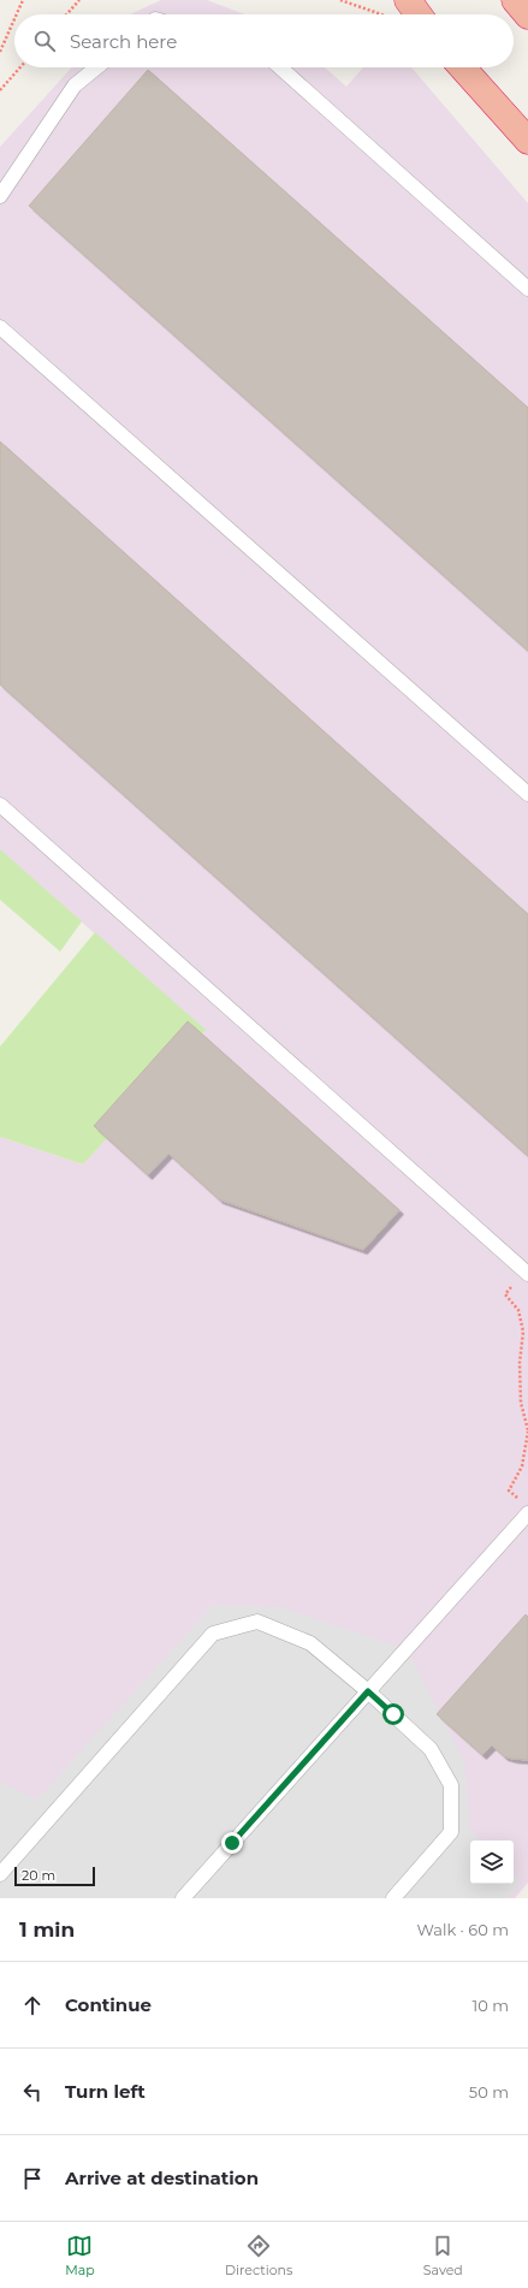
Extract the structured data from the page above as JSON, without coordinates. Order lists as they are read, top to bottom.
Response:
{
  "scale_bar": "20 m",
  "page": {
    "search": "Search here",
    "scale": "20 m",
    "heading": ["1 min", "Walk · 60 m"],
    "list": [
      ["Continue", "10 m"],
      ["Turn left", "50 m"],
      "Arrive at destination"
    ],
    "nav": ["Map", "Directions", "Saved"]
  }
}
